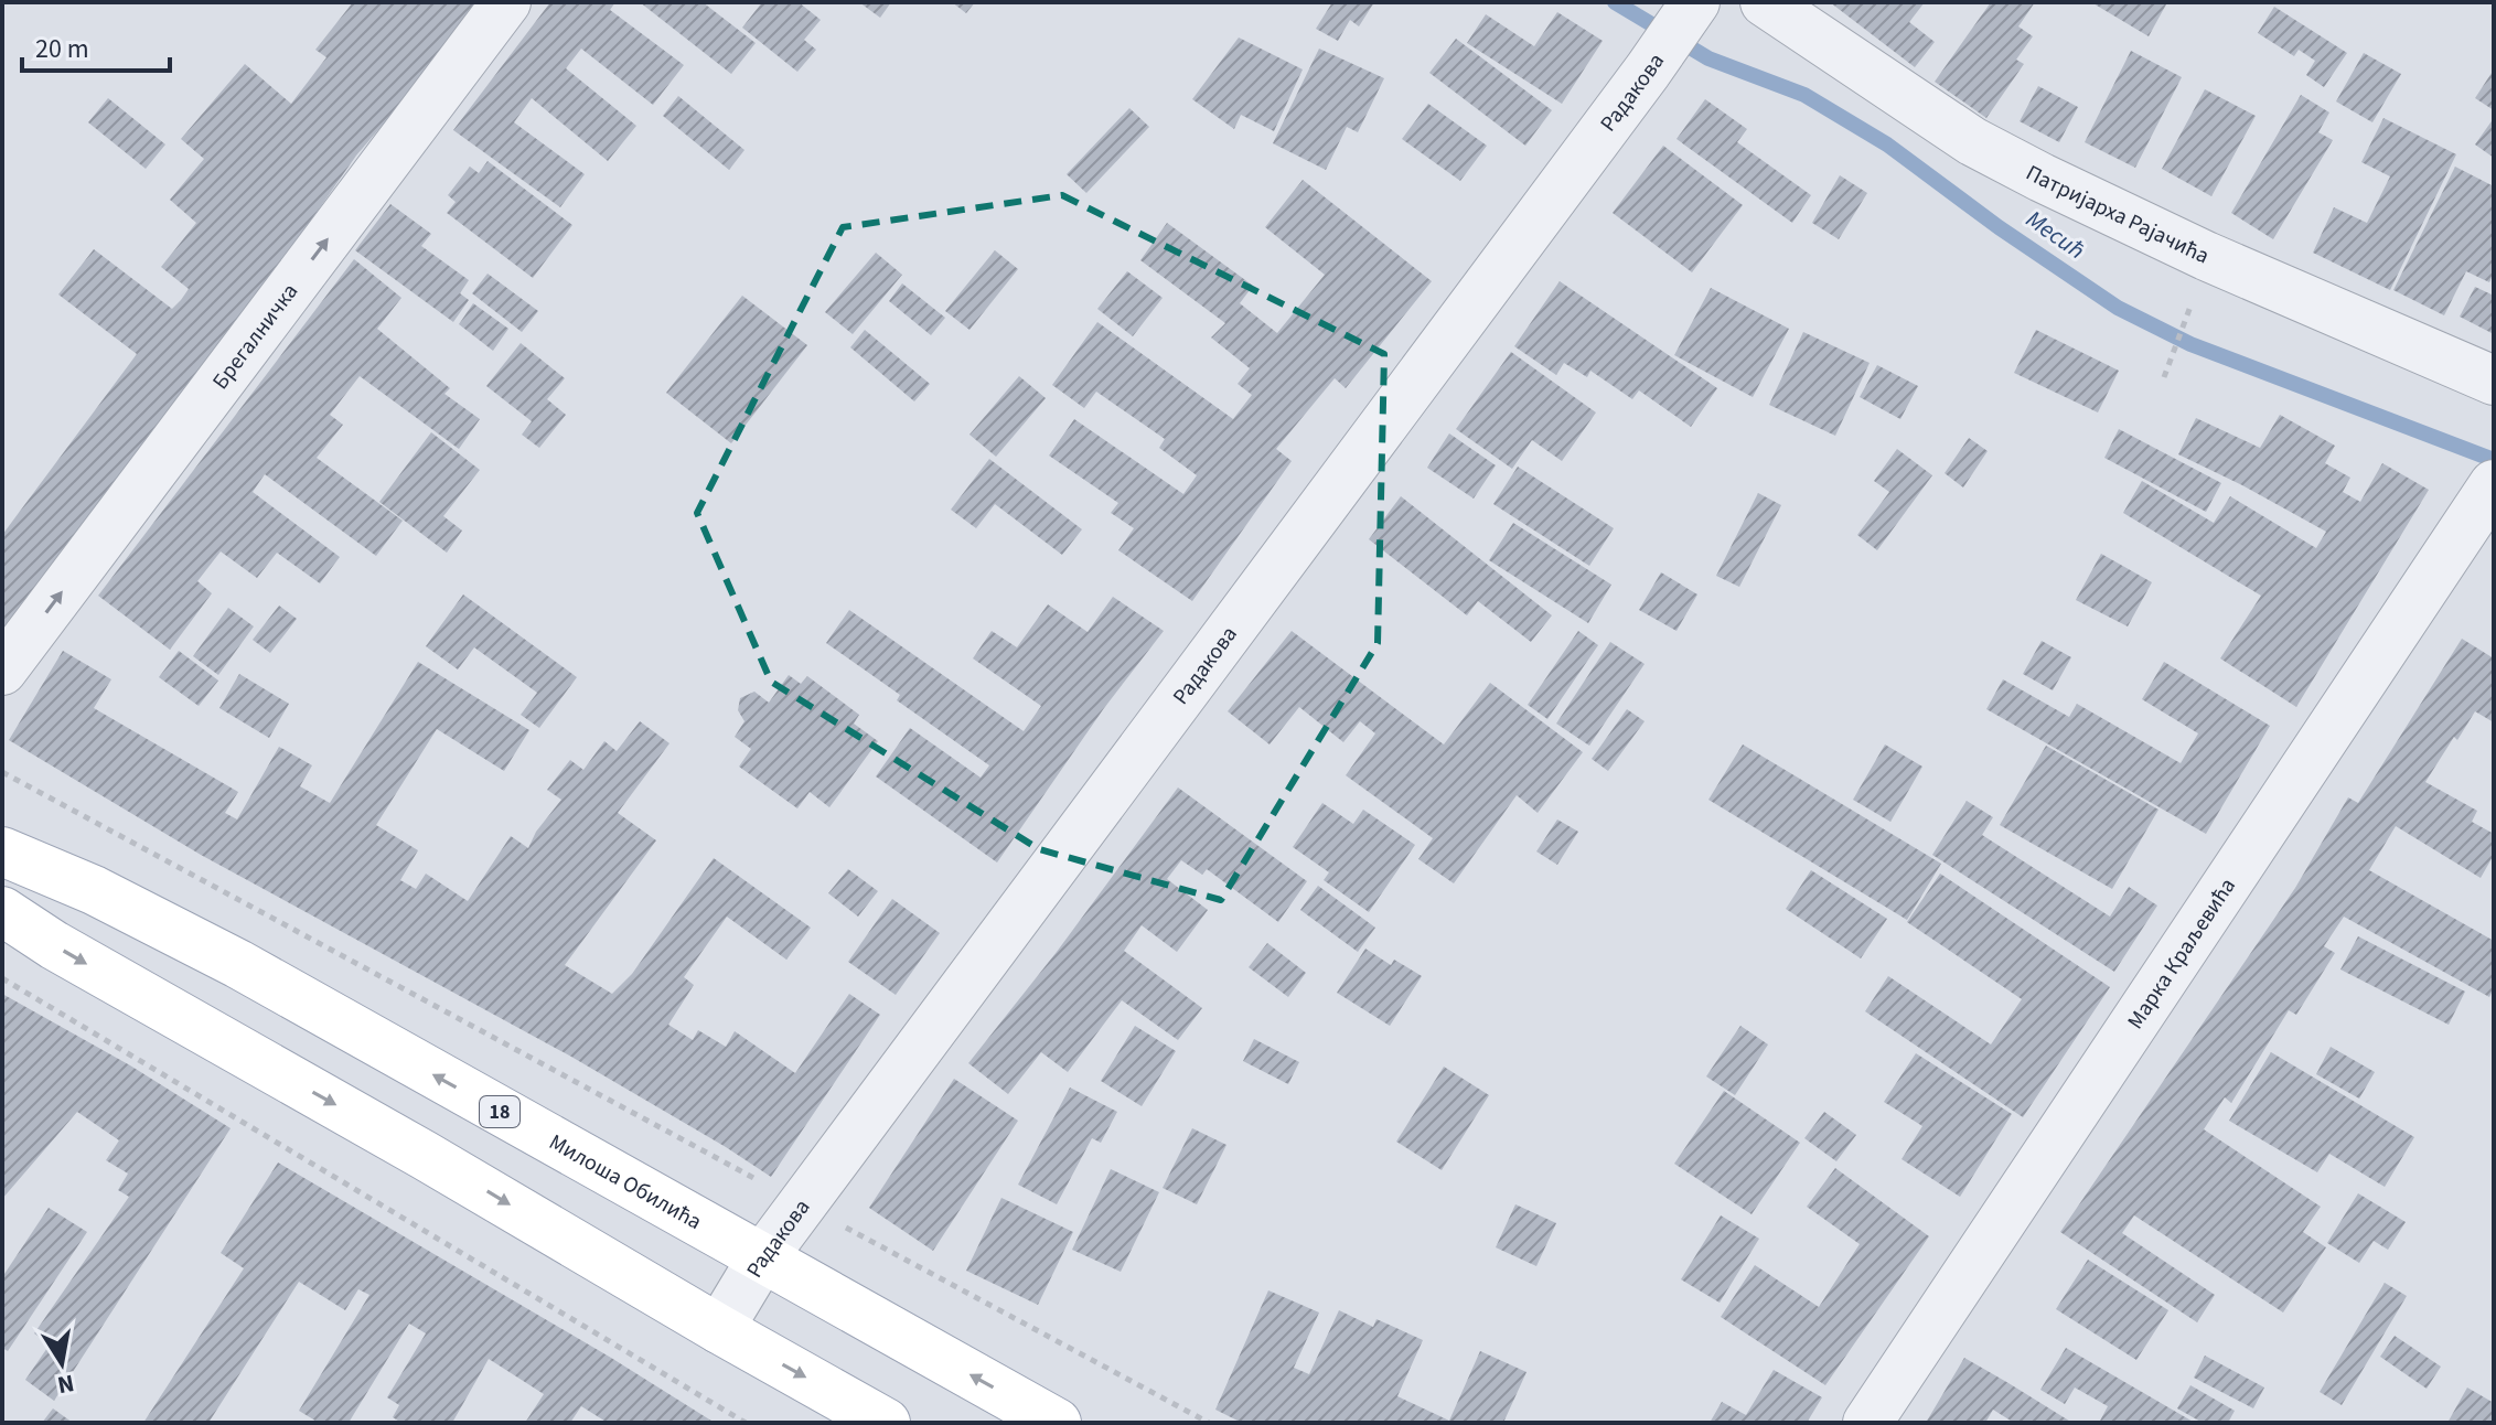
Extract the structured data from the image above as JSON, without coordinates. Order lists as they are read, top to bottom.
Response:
{
  "streets": {
    "main road": ["18", "Милоша Обилића"],
    "street": [
      "Радакова",
      "Патријарха Рајачића",
      "Брегалничка",
      "Марка Краљевића"
    ]
  },
  "crossings": [
    ["Радакова", "Милоша Обилића"]
  ],
  "one_way": ["Брегалничка"],
  "water": ["Месић"],
  "scale_bar": "20 m",
  "north": "bottom"
}
